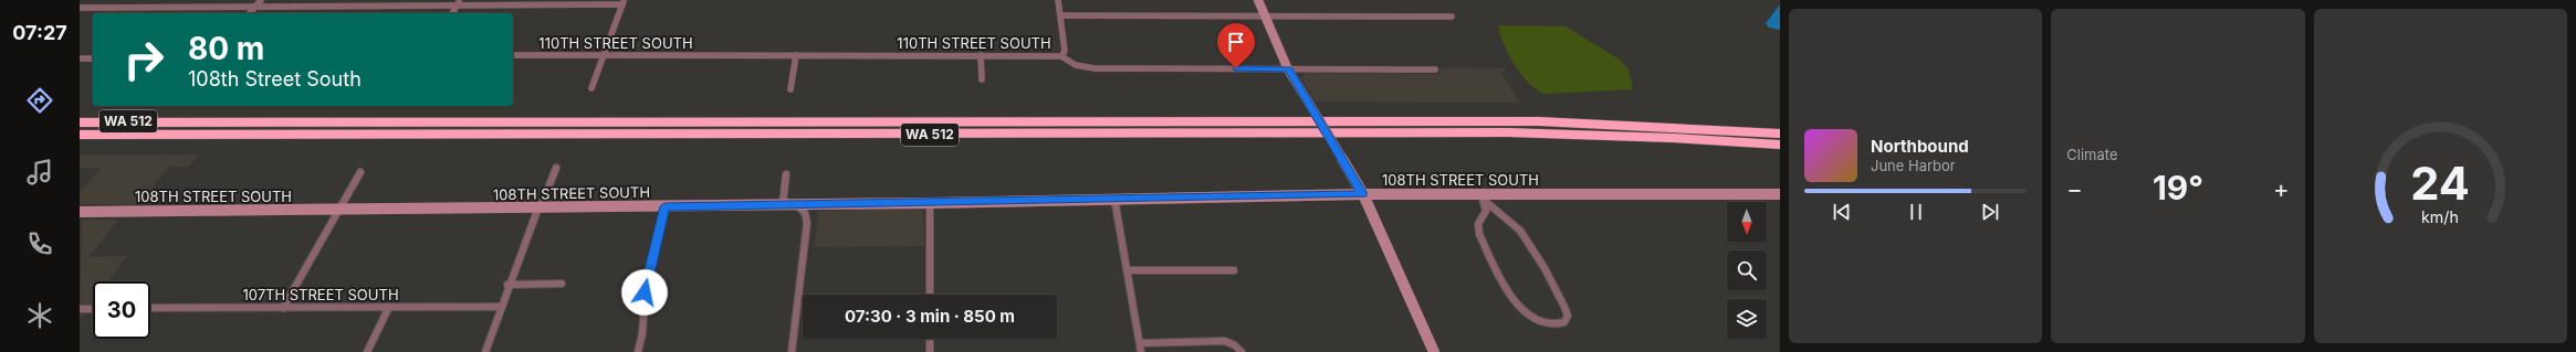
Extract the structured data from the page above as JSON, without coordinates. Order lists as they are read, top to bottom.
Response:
{
  "streets": {
    "highway": ["WA 512"],
    "street": ["110TH STREET SOUTH", "108TH STREET SOUTH", "107TH STREET SOUTH"]
  },
  "north": "bottom",
  "page": {
    "tabs": "07:27",
    "tile": "Climate",
    "turn": ["80 m", "108th Street South"],
    "song": ["Northbound", "June Harbor"],
    "heat": ["−", "19°", "+"],
    "limit": "30",
    "trip": "07:30 · 3 min · 850 m",
    "gauge": ["24", "km/h"]
  }
}
